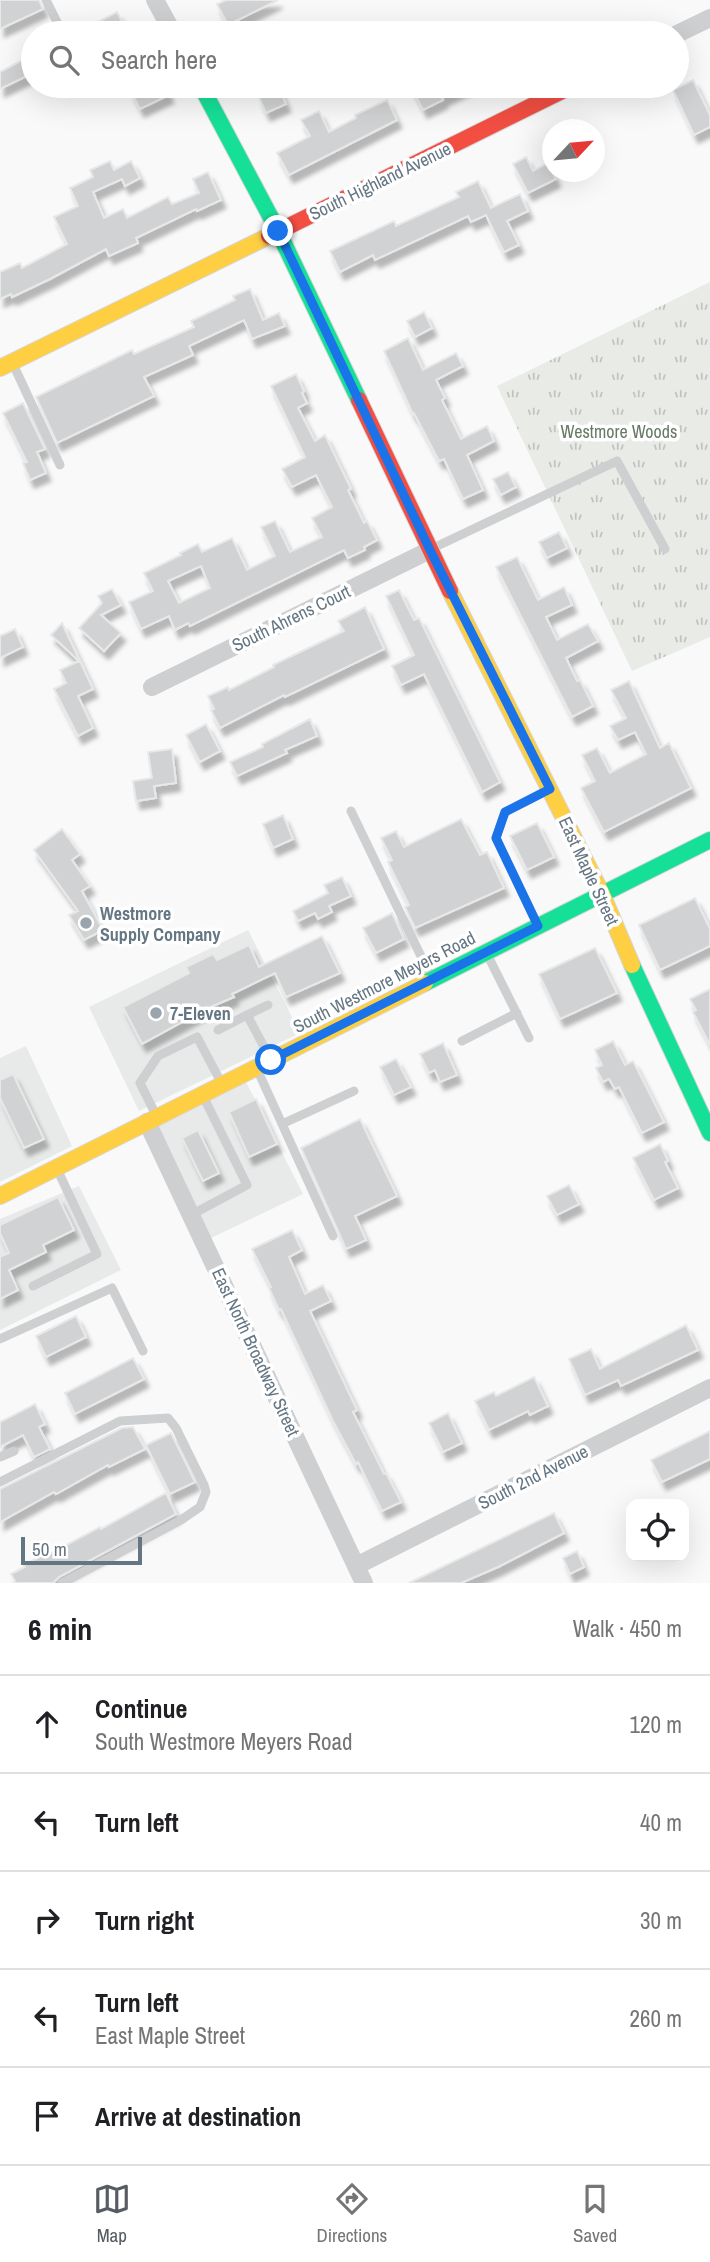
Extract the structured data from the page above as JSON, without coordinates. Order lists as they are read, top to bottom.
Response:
{
  "streets": {
    "street": [
      "South Highland Avenue",
      "South Ahrens Court",
      "East Maple Street",
      "South Westmore Meyers Road",
      "East North Broadway Street",
      "South 2nd Avenue"
    ]
  },
  "crossings": [
    ["South Highland Avenue", "East Maple Street"],
    ["South Ahrens Court", "East Maple Street"],
    ["East Maple Street", "South Westmore Meyers Road"],
    ["South Westmore Meyers Road", "East North Broadway Street"],
    ["East North Broadway Street", "South 2nd Avenue"]
  ],
  "parks": ["Westmore Woods"],
  "places": ["Westmore Supply Company", "7-Eleven"],
  "scale_bar": "50 m",
  "north": "top right",
  "page": {
    "search": "Search here",
    "scale": "50 m",
    "heading": ["6 min", "Walk · 450 m"],
    "list": [
      ["Continue", "South Westmore Meyers Road", "120 m"],
      ["Turn left", "40 m"],
      ["Turn right", "30 m"],
      ["Turn left", "East Maple Street", "260 m"],
      "Arrive at destination"
    ],
    "nav": ["Map", "Directions", "Saved"]
  }
}
